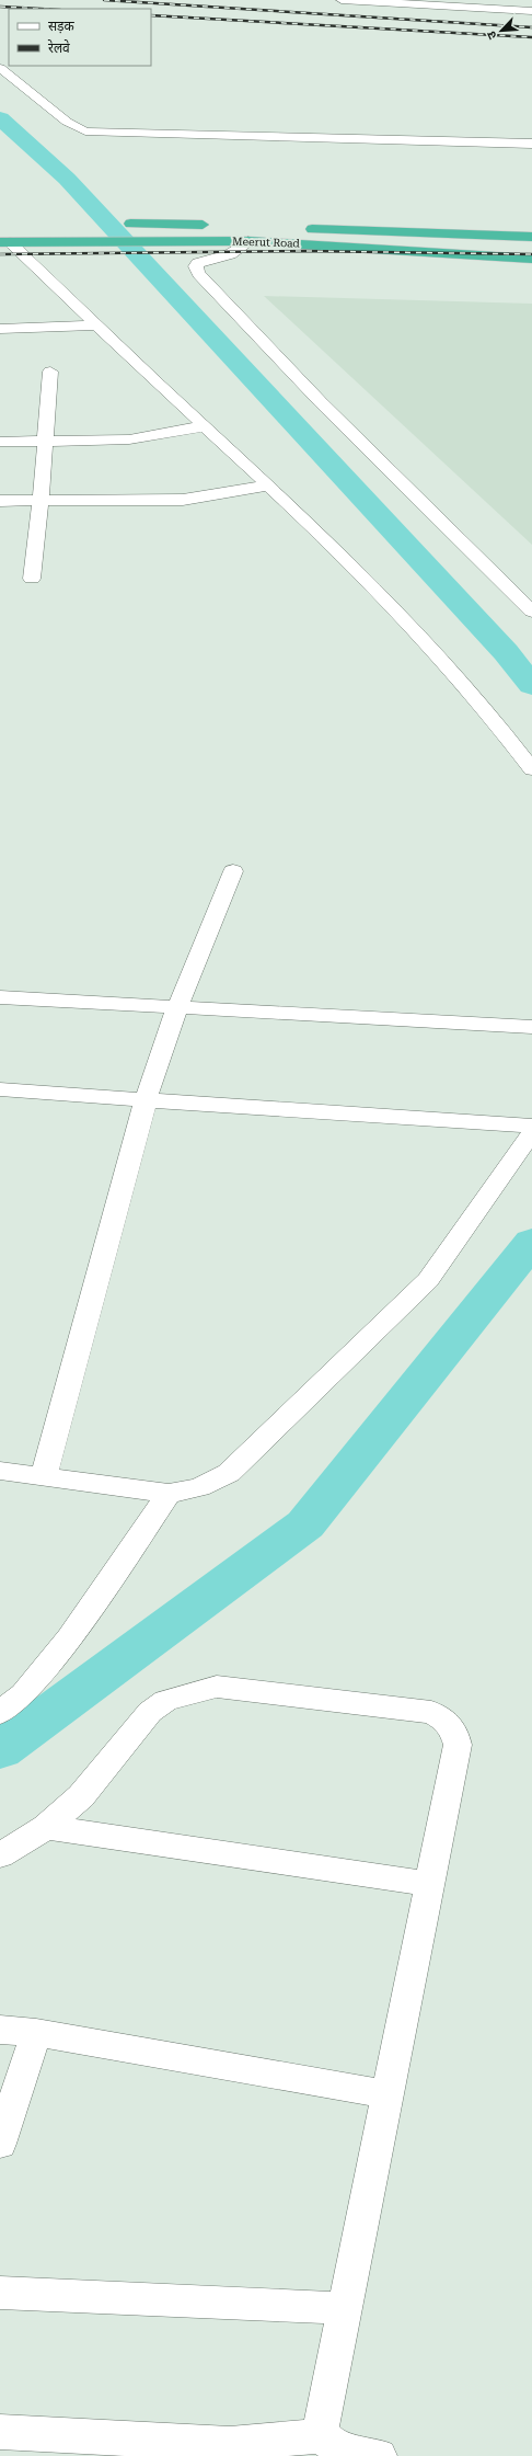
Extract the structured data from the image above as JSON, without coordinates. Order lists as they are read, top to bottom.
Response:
{
  "streets": {
    "highway": ["Meerut Road"]
  },
  "legend": ["सड़क", "रेलवे"],
  "north": "bottom left"
}
